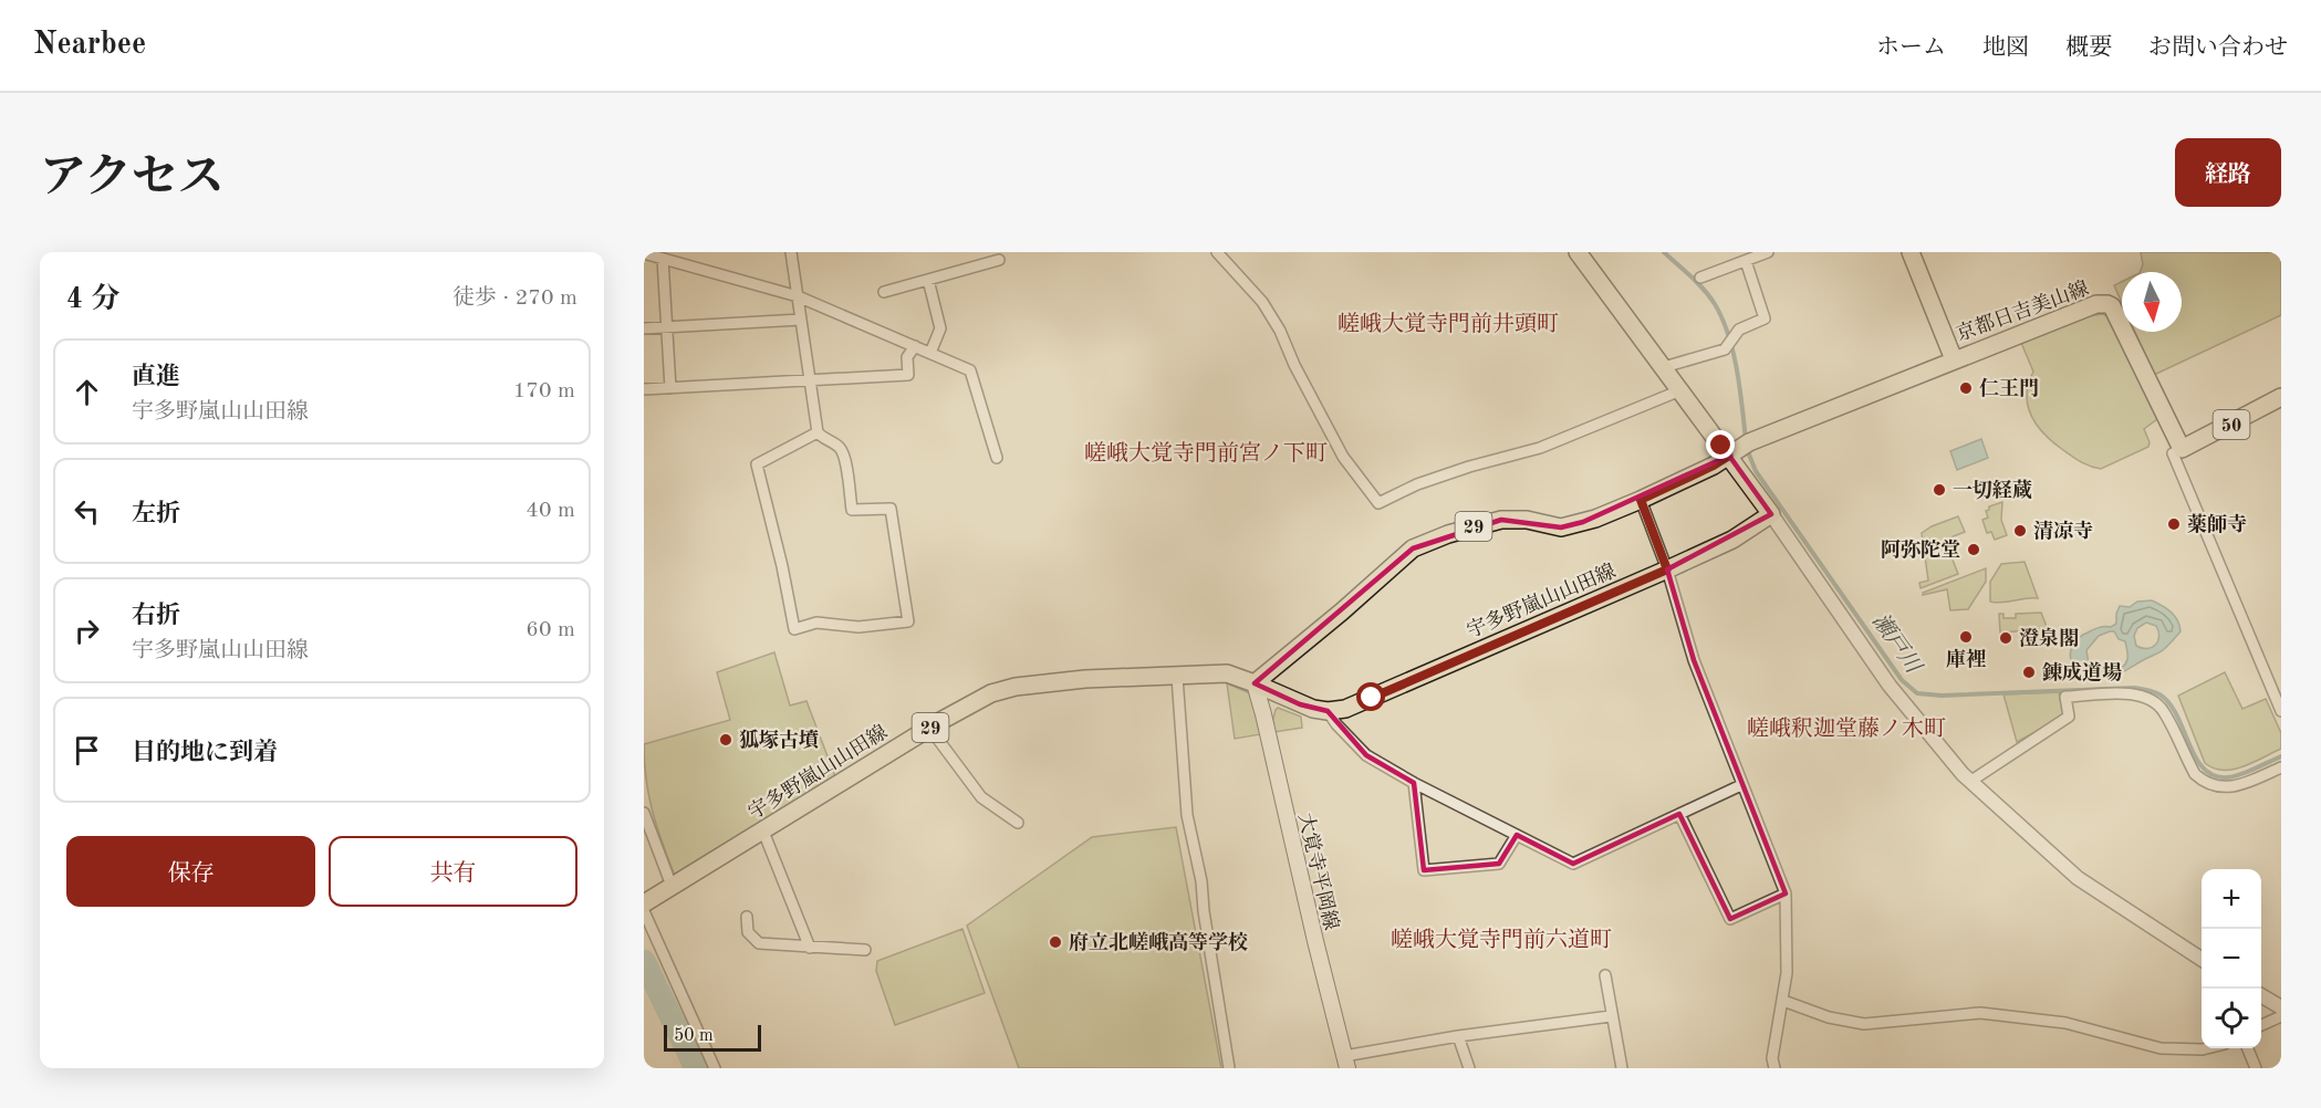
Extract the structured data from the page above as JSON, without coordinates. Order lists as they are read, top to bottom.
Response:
{
  "streets": {
    "main road": [
      "京都日吉美山線",
      "50",
      "29",
      "宇多野嵐山山田線",
      "大覚寺平岡線"
    ]
  },
  "crossings": [
    ["京都日吉美山線", "50"],
    ["京都日吉美山線", "29"],
    ["29", "宇多野嵐山山田線"],
    ["29", "大覚寺平岡線"],
    ["宇多野嵐山山田線", "大覚寺平岡線"]
  ],
  "districts": [
    "嵯峨大覚寺門前井頭町",
    "嵯峨大覚寺門前宮ノ下町",
    "嵯峨釈迦堂藤ノ木町",
    "嵯峨大覚寺門前六道町"
  ],
  "water": ["瀬戸川"],
  "places": [
    "仁王門",
    "一切経蔵",
    "薬師寺",
    "清凉寺",
    "阿弥陀堂",
    "庫裡",
    "澄泉閣",
    "錬成道場",
    "狐塚古墳",
    "府立北嵯峨高等学校"
  ],
  "scale_bar": "50 m",
  "north": "bottom",
  "page": {
    "header": "Nearbee",
    "nav": [
      "ホーム",
      "地図",
      "概要",
      "お問い合わせ"
    ],
    "title": "アクセス",
    "buttons": [
      "経路",
      ["保存", "共有"]
    ],
    "heading": ["4 分", "徒歩 · 270 m"],
    "list": [
      ["直進", "宇多野嵐山山田線", "170 m"],
      ["左折", "40 m"],
      ["右折", "宇多野嵐山山田線", "60 m"],
      "目的地に到着"
    ],
    "map_buttons": ["+", "−"],
    "scale": "50 m"
  }
}
